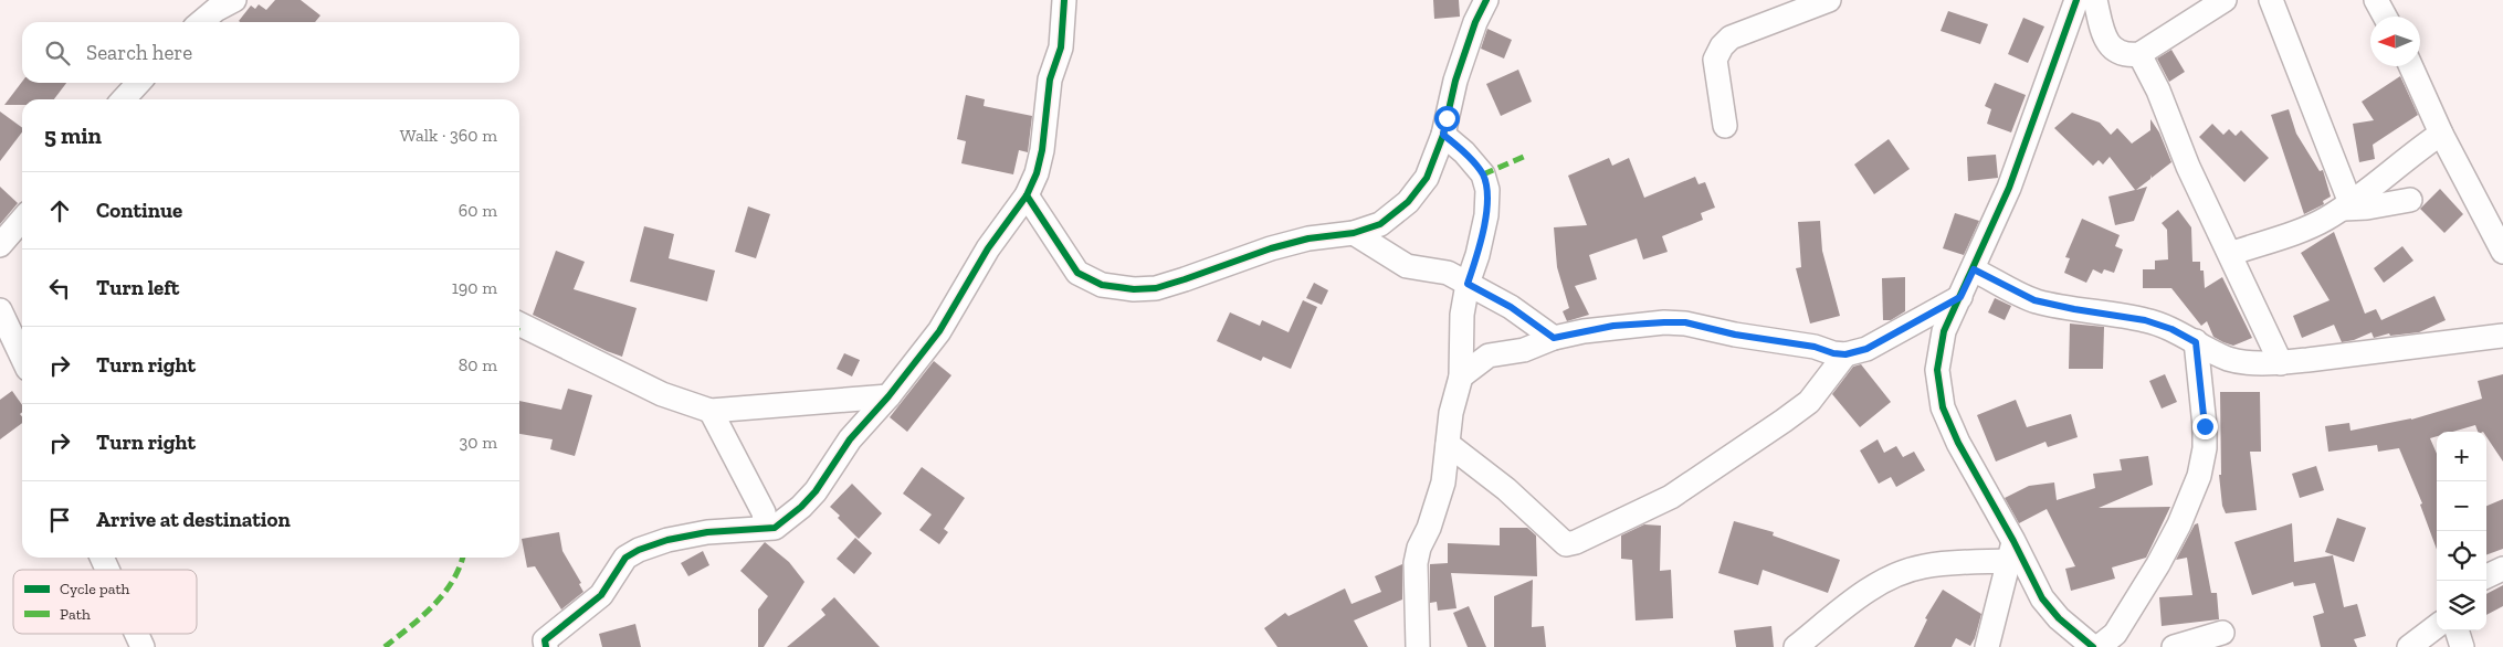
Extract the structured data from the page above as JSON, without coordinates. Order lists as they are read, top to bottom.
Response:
{
  "legend": ["Cycle path", "Path"],
  "north": "left",
  "page": {
    "search": "Search here",
    "heading": ["5 min", "Walk · 360 m"],
    "list": [
      ["Continue", "60 m"],
      ["Turn left", "190 m"],
      ["Turn right", "80 m"],
      ["Turn right", "30 m"],
      "Arrive at destination"
    ],
    "map_buttons": ["+", "−"]
  }
}
